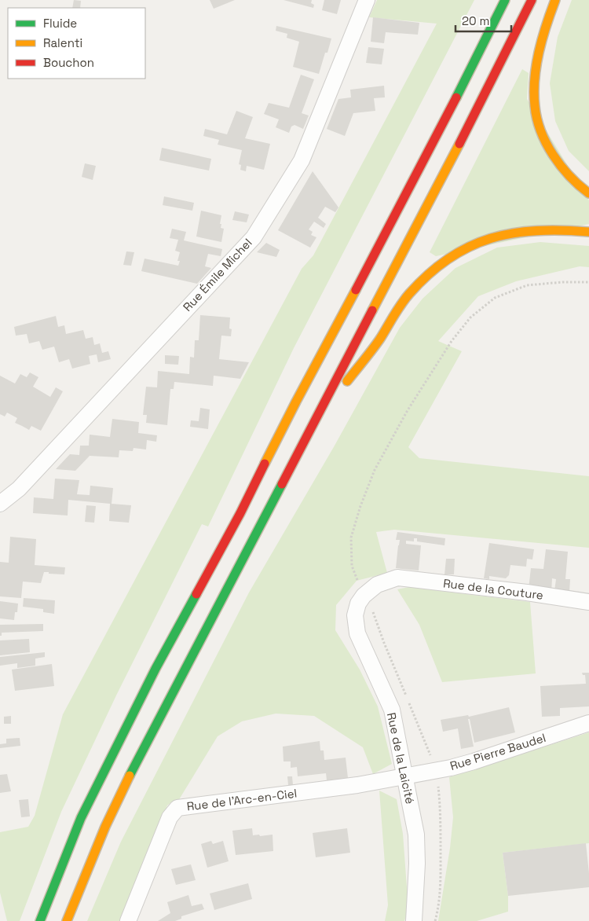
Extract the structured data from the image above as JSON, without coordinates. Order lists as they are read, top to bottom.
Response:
{
  "streets": {
    "street": [
      "Rue Émile Michel",
      "Rue de la Couture",
      "Rue Pierre Baudel",
      "Rue de la Laicité",
      "Rue de l'Arc-en-Ciel"
    ]
  },
  "crossings": [
    ["Rue de la Couture", "Rue de la Laicité"],
    ["Rue Pierre Baudel", "Rue de la Laicité"],
    ["Rue Pierre Baudel", "Rue de l'Arc-en-Ciel"],
    ["Rue de la Laicité", "Rue de l'Arc-en-Ciel"]
  ],
  "legend": ["Fluide", "Ralenti", "Bouchon"],
  "scale_bar": "20 m"
}
